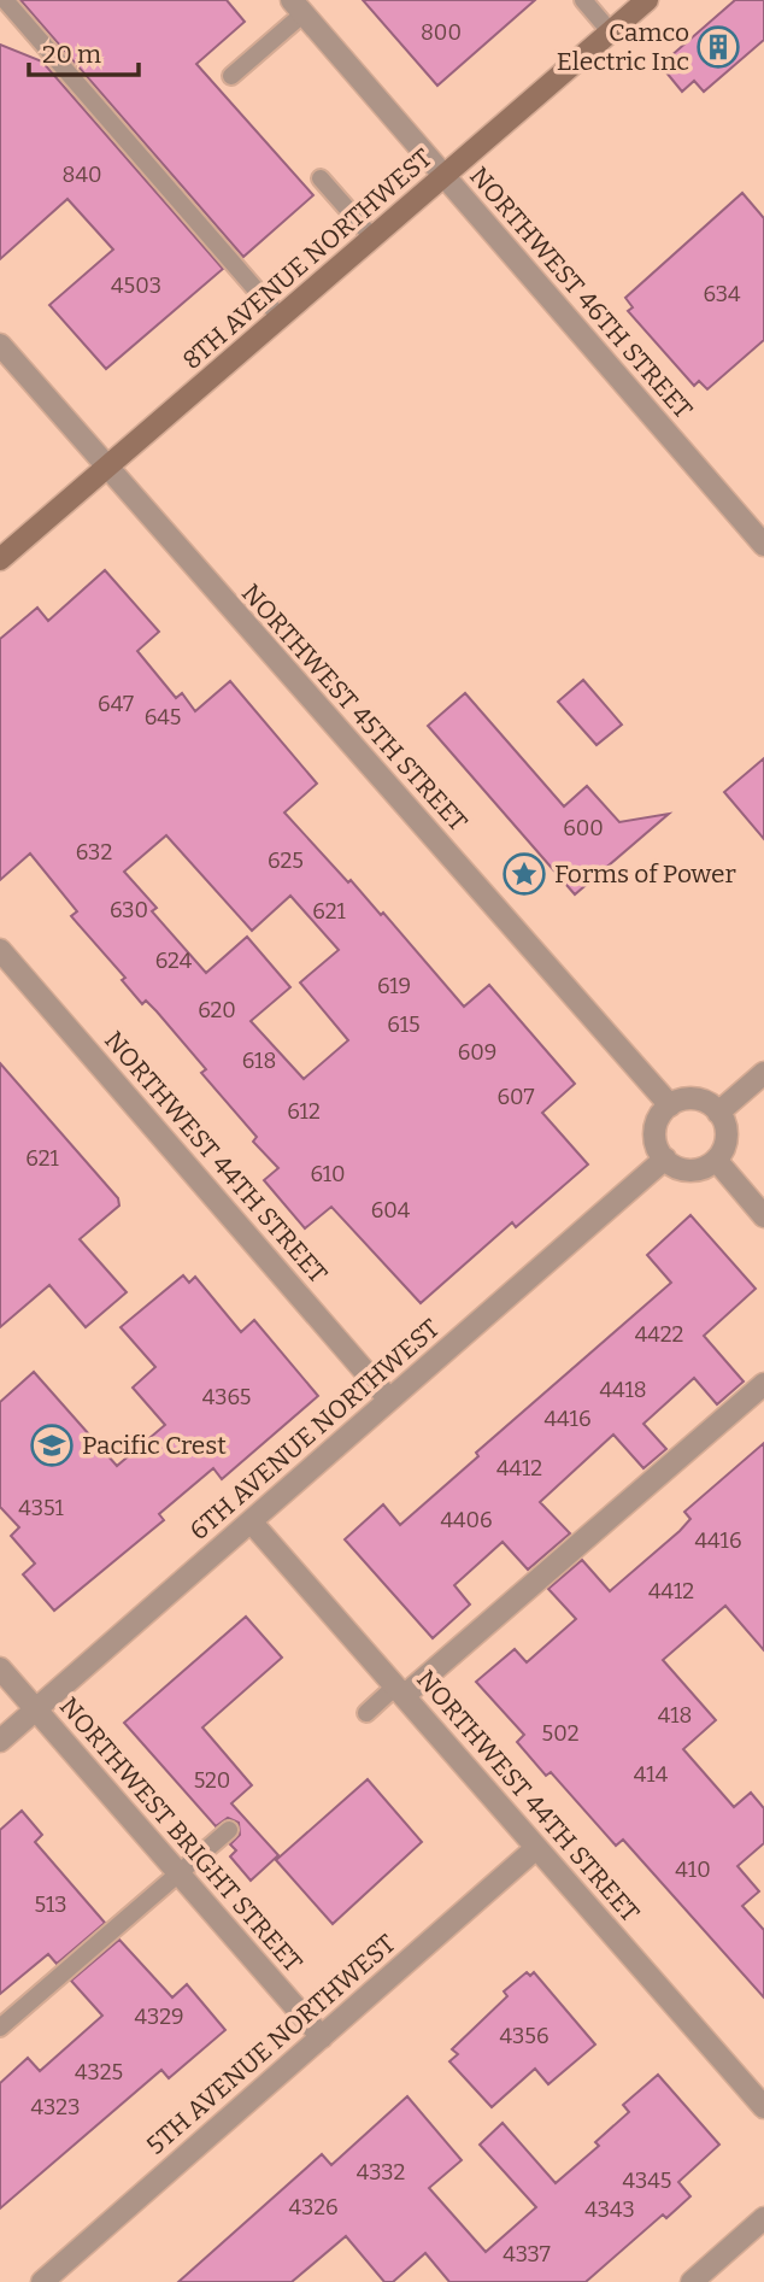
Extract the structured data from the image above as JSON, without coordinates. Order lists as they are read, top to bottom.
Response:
{
  "streets": {
    "main road": ["8TH AVENUE NORTHWEST"],
    "street": [
      "NORTHWEST 46TH STREET",
      "NORTHWEST 45TH STREET",
      "NORTHWEST 44TH STREET",
      "6TH AVENUE NORTHWEST",
      "NORTHWEST BRIGHT STREET",
      "5TH AVENUE NORTHWEST"
    ]
  },
  "crossings": [
    ["8TH AVENUE NORTHWEST", "NORTHWEST 46TH STREET"],
    ["8TH AVENUE NORTHWEST", "NORTHWEST 45TH STREET"],
    ["NORTHWEST 45TH STREET", "6TH AVENUE NORTHWEST"],
    ["NORTHWEST 44TH STREET", "6TH AVENUE NORTHWEST"],
    ["NORTHWEST 44TH STREET", "5TH AVENUE NORTHWEST"],
    ["6TH AVENUE NORTHWEST", "NORTHWEST BRIGHT STREET"],
    ["NORTHWEST BRIGHT STREET", "5TH AVENUE NORTHWEST"]
  ],
  "places": {
    "building": ["Camco Electric Inc"],
    "place": ["Forms of Power"],
    "school or university": ["Pacific Crest"]
  },
  "house_numbers": [
    "800",
    "840",
    "4503",
    "634",
    "647",
    "645",
    "600",
    "632",
    "625",
    "630",
    "621",
    "624",
    "619",
    "620",
    "615",
    "609",
    "618",
    "607",
    "612",
    "621",
    "610",
    "604",
    "4422",
    "4418",
    "4365",
    "4416",
    "4412",
    "4351",
    "4406",
    "4416",
    "4412",
    "418",
    "502",
    "414",
    "520",
    "410",
    "513",
    "4329",
    "4356",
    "4325",
    "4323",
    "4332",
    "4345",
    "4326",
    "4343",
    "4337"
  ],
  "scale_bar": "20 m"
}
